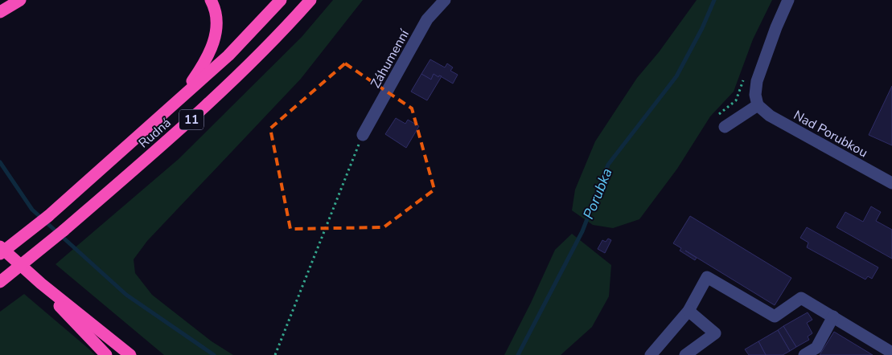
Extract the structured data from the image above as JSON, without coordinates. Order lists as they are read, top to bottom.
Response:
{
  "streets": {
    "highway": ["11", "Rudná"],
    "street": ["Záhumenní", "Nad Porubkou"]
  },
  "water": ["Porubka"]
}
